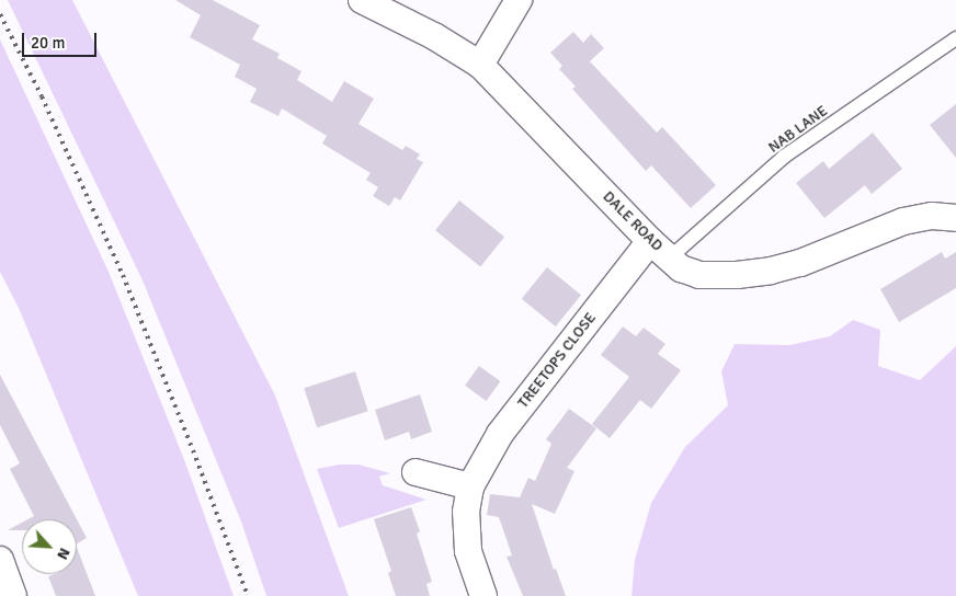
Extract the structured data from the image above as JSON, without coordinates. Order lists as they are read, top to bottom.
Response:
{
  "streets": {
    "street": ["DALE ROAD", "TREETOPS CLOSE"],
    "lane": ["NAB LANE"]
  },
  "crossings": [
    ["NAB LANE", "DALE ROAD"],
    ["DALE ROAD", "TREETOPS CLOSE"]
  ],
  "scale_bar": "20 m",
  "north": "bottom right"
}
